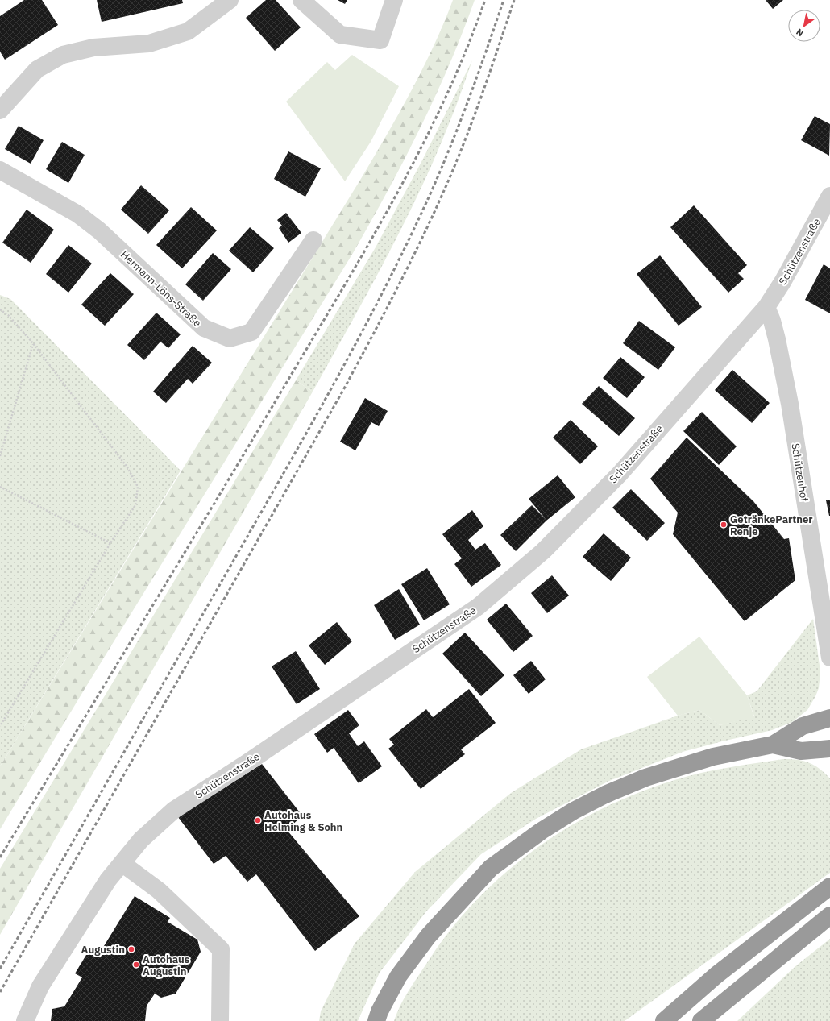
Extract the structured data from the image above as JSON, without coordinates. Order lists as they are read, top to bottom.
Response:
{
  "streets": {
    "street": ["Schützenstraße", "Hermann-Löns-Straße", "Schützenhof"]
  },
  "crossings": [
    ["Schützenstraße", "Schützenhof"]
  ],
  "places": [
    "GetränkePartner Renje",
    "Autohaus Helming & Sohn",
    "Augustin",
    "Autohaus Augustin"
  ],
  "north": "bottom left"
}
